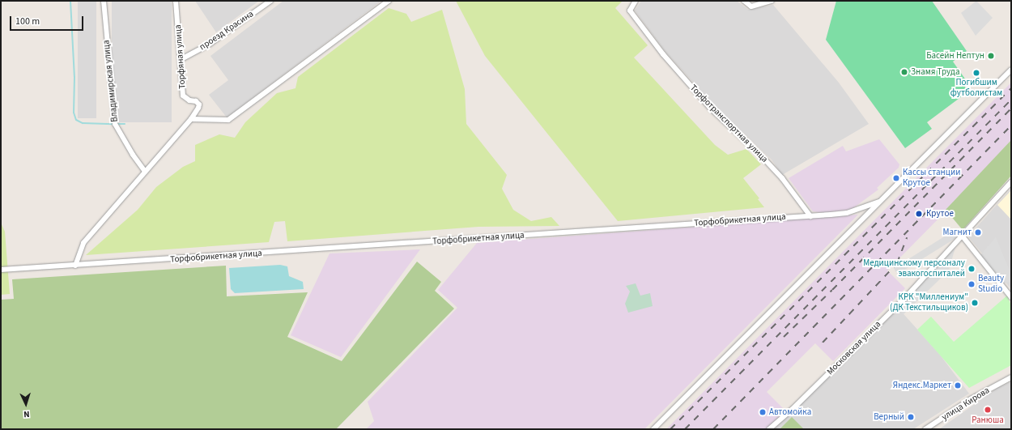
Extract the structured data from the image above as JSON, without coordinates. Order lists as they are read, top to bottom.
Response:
{
  "streets": {
    "street": [
      "проезд Красина",
      "Торфяная улица",
      "Владимирская улица",
      "Торфотранспортная улица",
      "Торфобрикетная улица",
      "Московская улица",
      "улица Кирова"
    ]
  },
  "crossings": [
    ["проезд Красина", "Торфяная улица"],
    ["Торфотранспортная улица", "Торфобрикетная улица"]
  ],
  "places": [
    "Басейн Нептун",
    "Знамя Труда",
    "Погибшим футболистам",
    "Кассы станции Крутое",
    "Крутое",
    "Магнит",
    "Медицинскому персоналу эвакогоспиталей",
    "Beauty Studio",
    "КРК \"Миллениум\" (ДК Текстильщиков)",
    "Яндекс.Маркет",
    "Ранюша",
    "Автомойка",
    "Верный"
  ],
  "scale_bar": "100 m",
  "north": "bottom"
}
